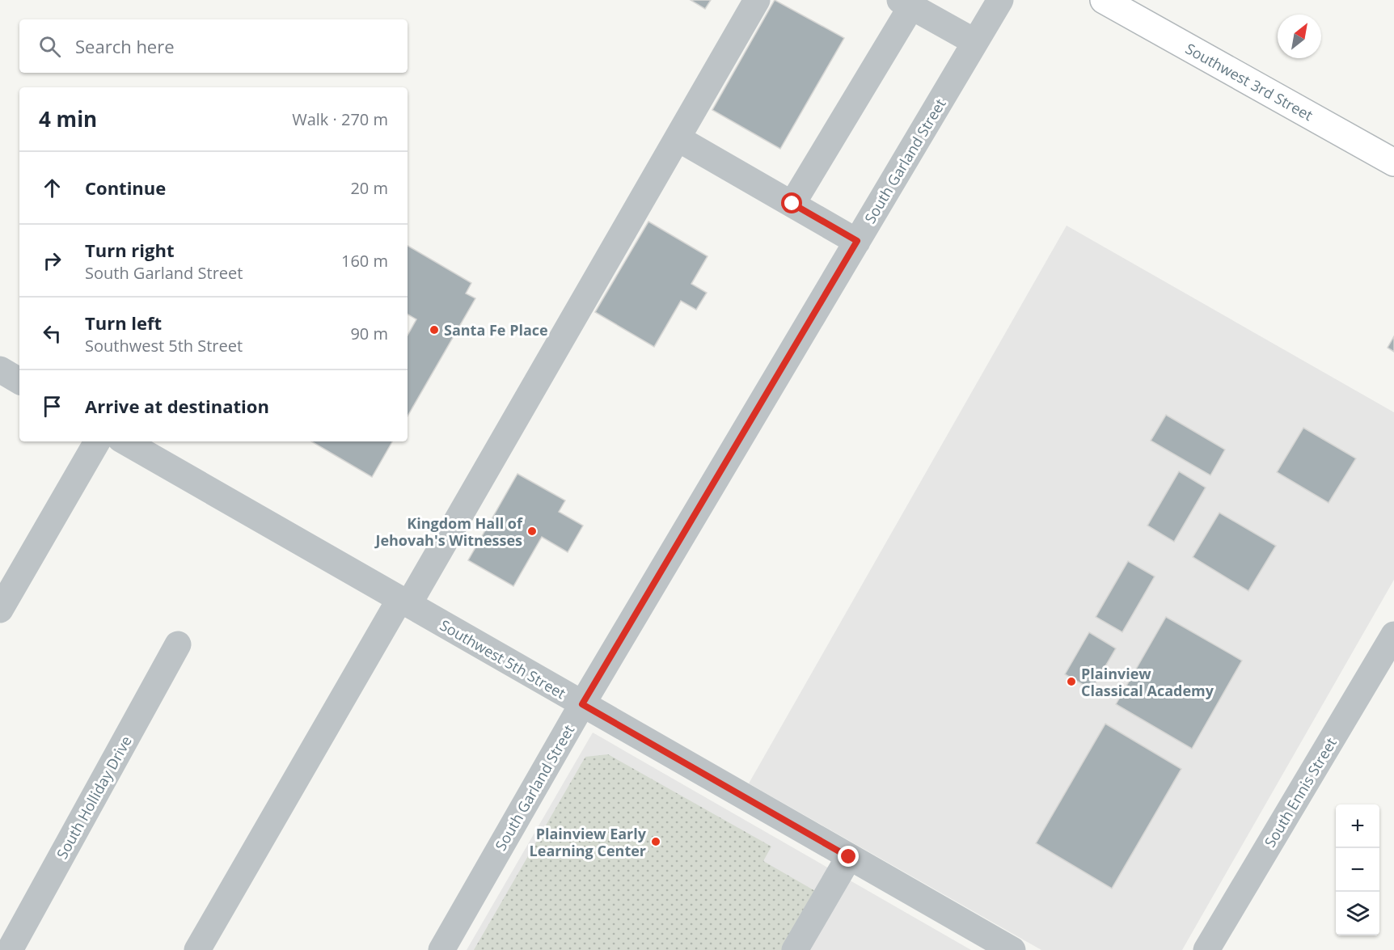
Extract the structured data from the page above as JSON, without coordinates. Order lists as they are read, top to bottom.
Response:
{
  "streets": {
    "main road": ["Southwest 3rd Street"],
    "street": [
      "South Garland Street",
      "Southwest 5th Street",
      "South Ennis Street",
      "South Holliday Drive"
    ]
  },
  "crossings": [
    ["South Garland Street", "Southwest 5th Street"]
  ],
  "places": [
    "Santa Fe Place",
    "Kingdom Hall of Jehovah's Witnesses",
    "Plainview Classical Academy",
    "Plainview Early Learning Center"
  ],
  "north": "top right",
  "page": {
    "search": "Search here",
    "heading": ["4 min", "Walk · 270 m"],
    "list": [
      ["Continue", "20 m"],
      ["Turn right", "South Garland Street", "160 m"],
      ["Turn left", "Southwest 5th Street", "90 m"],
      "Arrive at destination"
    ],
    "map_buttons": ["+", "−"]
  }
}
